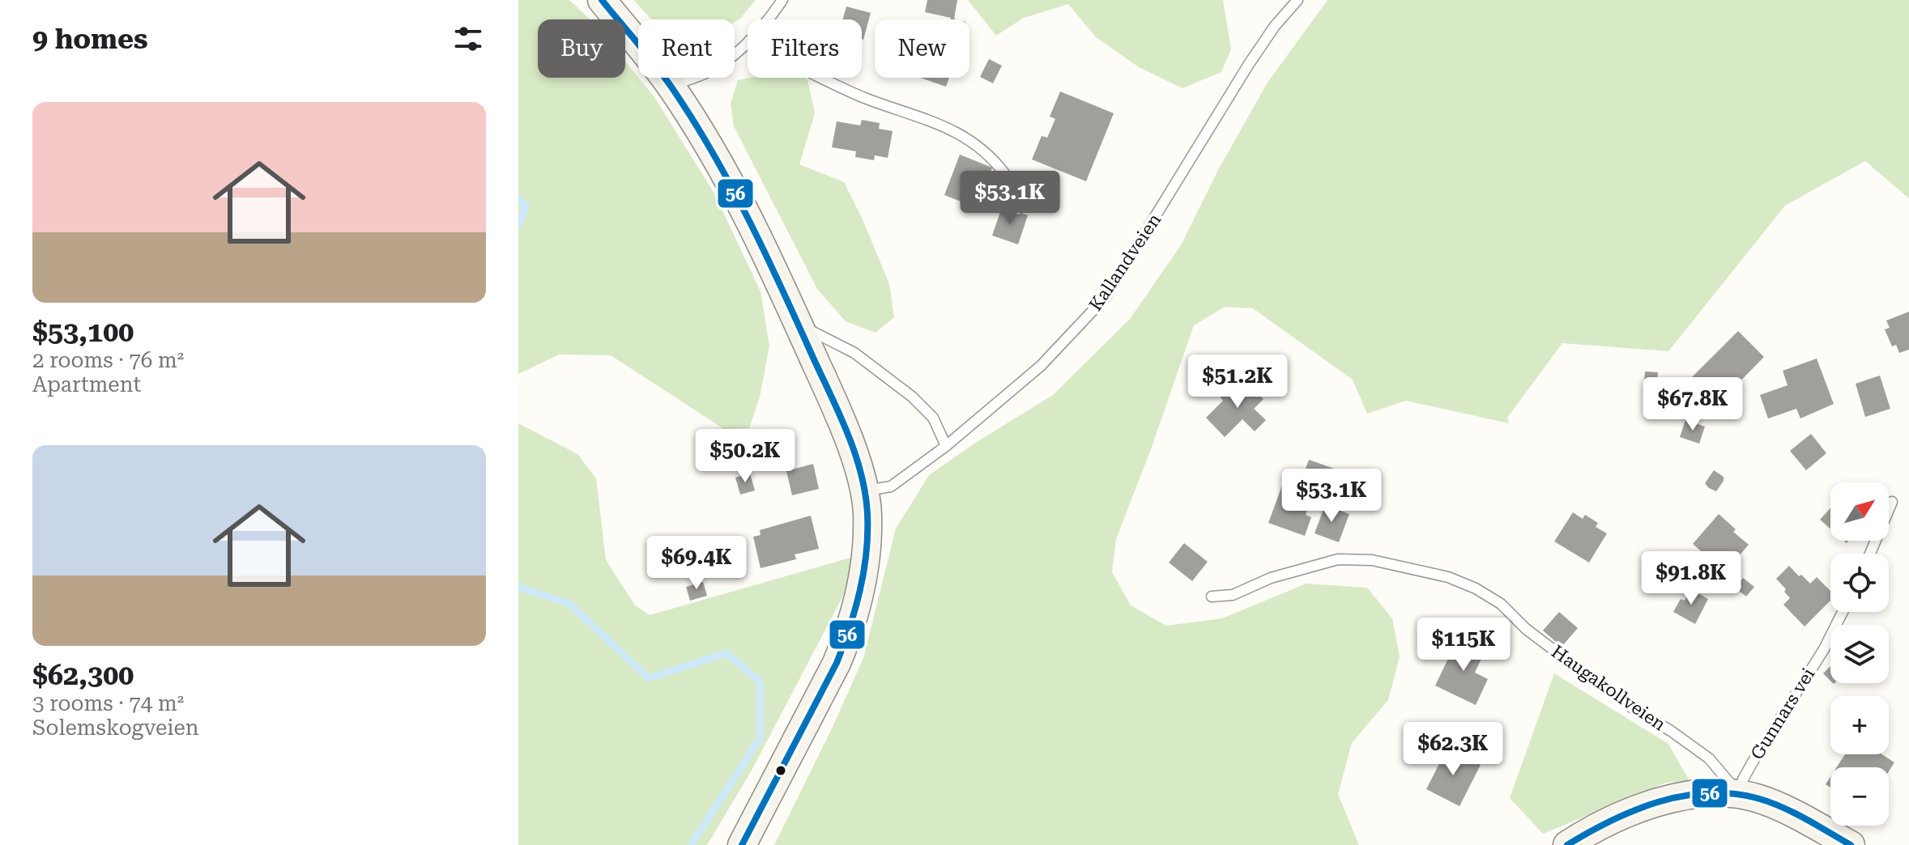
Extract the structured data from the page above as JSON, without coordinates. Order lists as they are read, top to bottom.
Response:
{
  "streets": {
    "lane": ["Kallandveien", "Haugakollveien", "Gunnars vei"]
  },
  "crossings": [
    ["Haugakollveien", "Gunnars vei"]
  ],
  "lines": ["transit line 56"],
  "north": "top right",
  "page": {
    "heading": "9 homes",
    "chip": [
      "Buy",
      "Rent",
      "Filters",
      "New"
    ],
    "list": [
      {
        "name": "$53,100",
        "note": "2 rooms · 76 m² · Apartment"
      },
      {
        "name": "$62,300",
        "note": "3 rooms · 74 m² · Solemskogveien"
      }
    ],
    "price": [
      "$53.1K",
      "$51.2K",
      "$67.8K",
      "$50.2K",
      "$53.1K",
      "$69.4K",
      "$91.8K",
      "$115K",
      "$62.3K"
    ],
    "map_buttons": ["+", "−"]
  }
}
